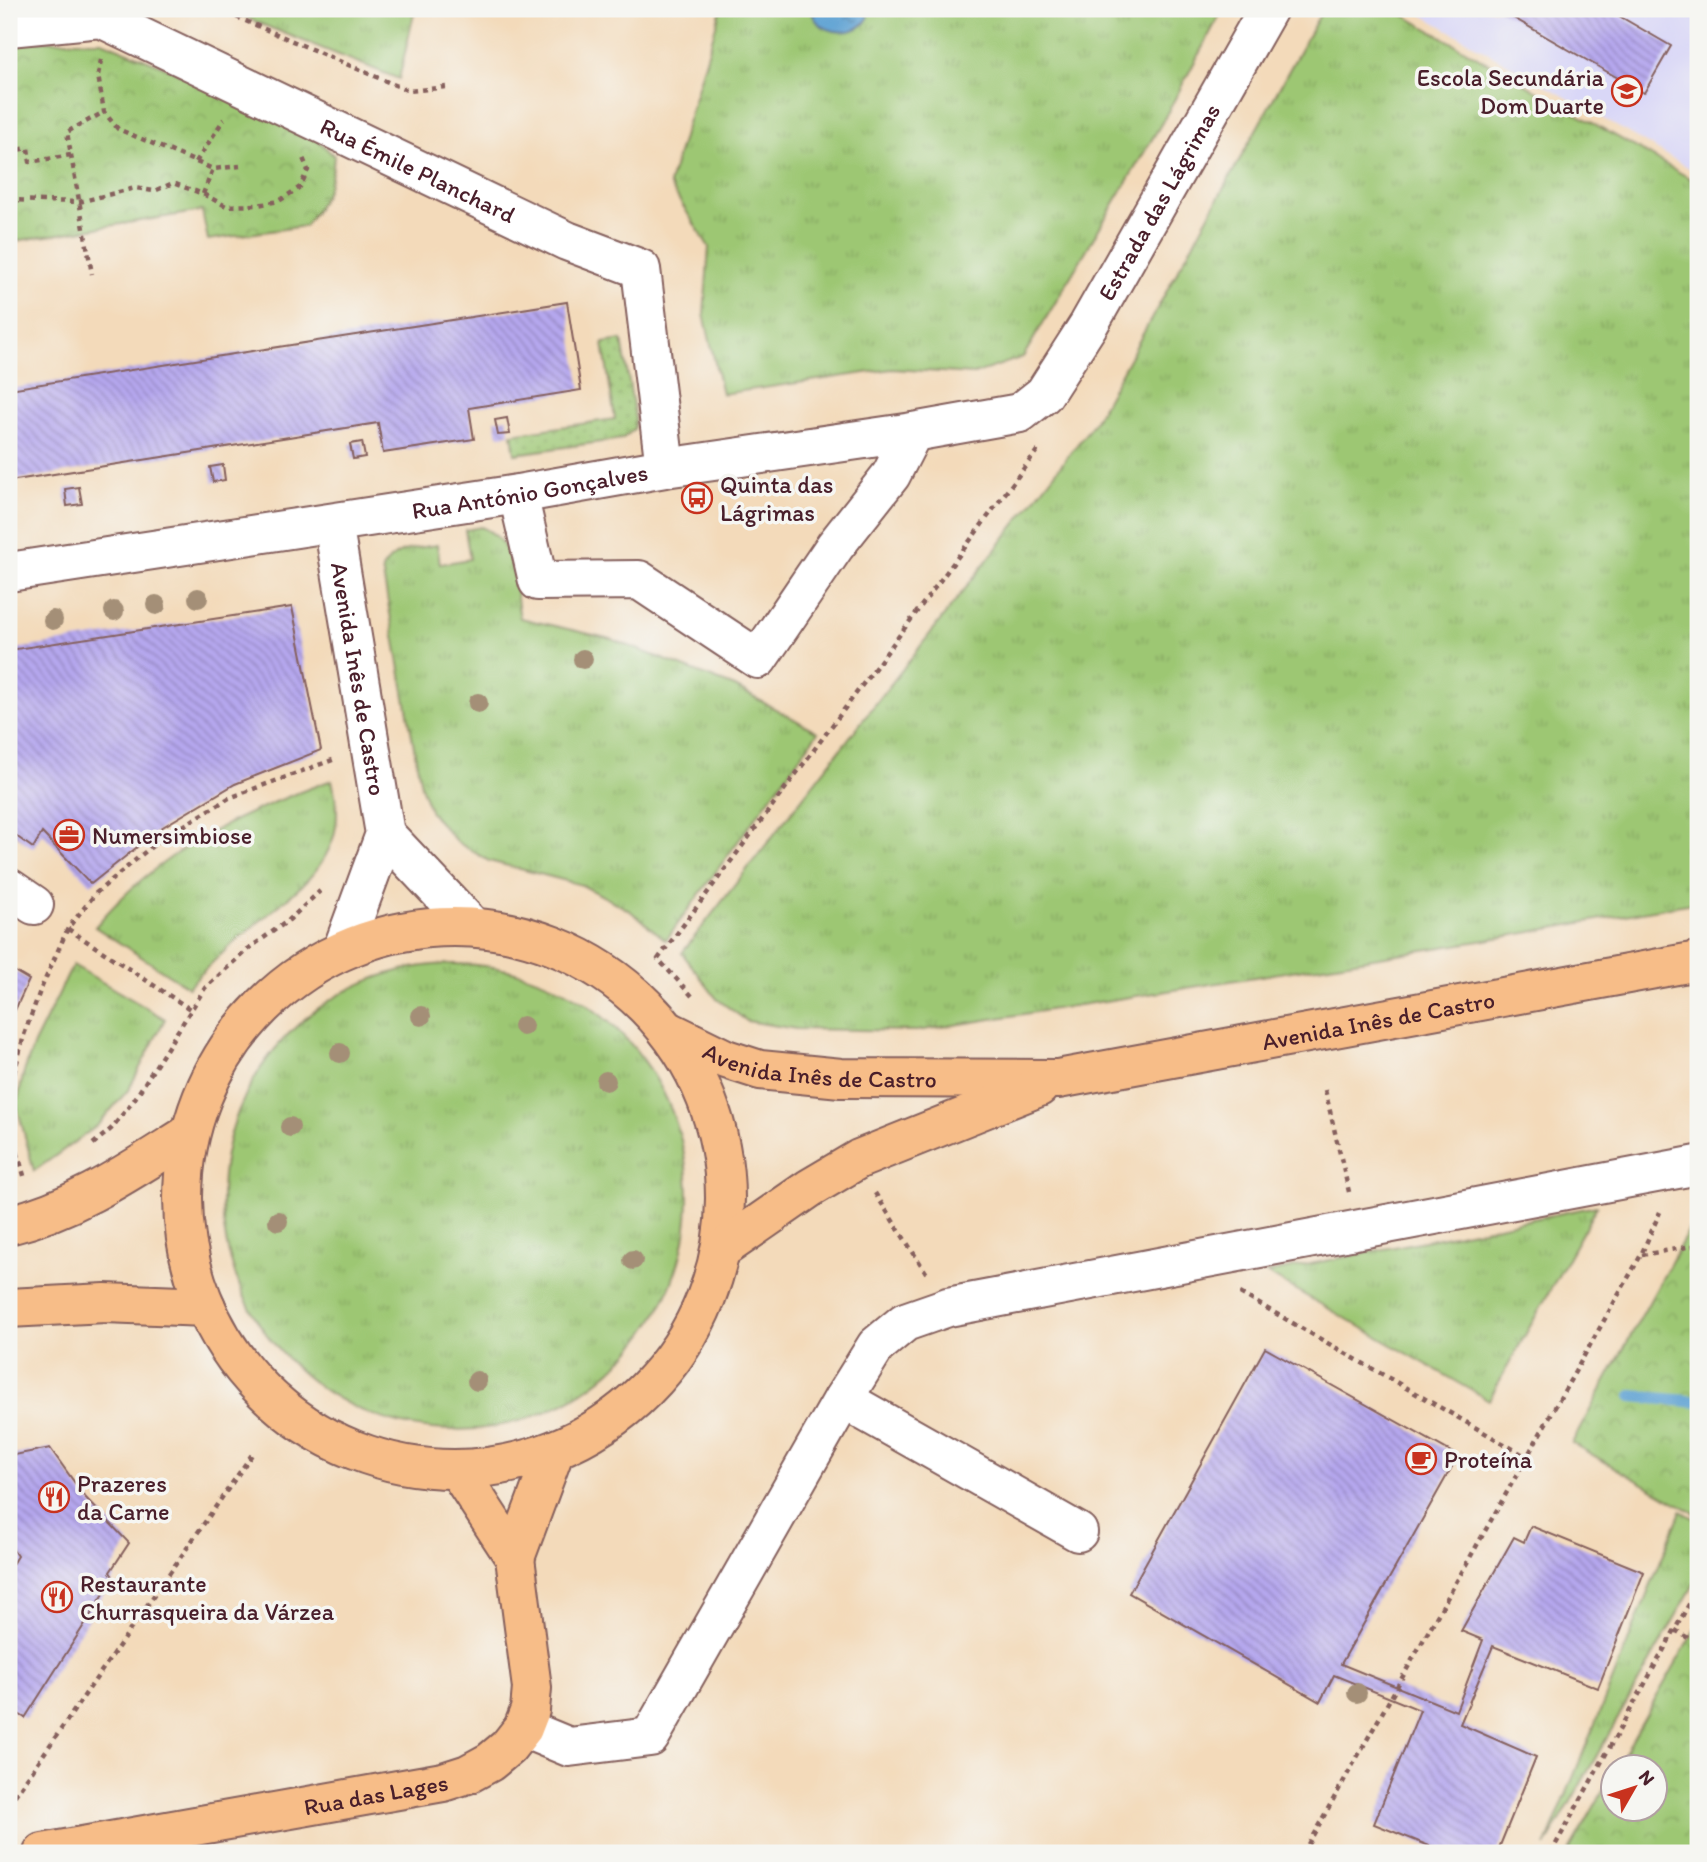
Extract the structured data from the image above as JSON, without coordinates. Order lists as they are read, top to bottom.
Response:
{
  "streets": {
    "main road": ["Avenida Inês de Castro", "Rua das Lages"],
    "street": ["Rua Émile Planchard", "Estrada das Lágrimas", "Rua António Gonçalves"]
  },
  "crossings": [
    ["Rua Émile Planchard", "Rua António Gonçalves"],
    ["Estrada das Lágrimas", "Rua António Gonçalves"],
    ["Rua António Gonçalves", "Avenida Inês de Castro"]
  ],
  "places": {
    "school or university": ["Escola Secundária Dom Duarte"],
    "bus stop": ["Quinta das Lágrimas"],
    "office": ["Numersimbiose"],
    "cafe": ["Proteína"],
    "restaurant": ["Prazeres da Carne", "Restaurante Churrasqueira da Várzea"]
  },
  "north": "top right"
}
